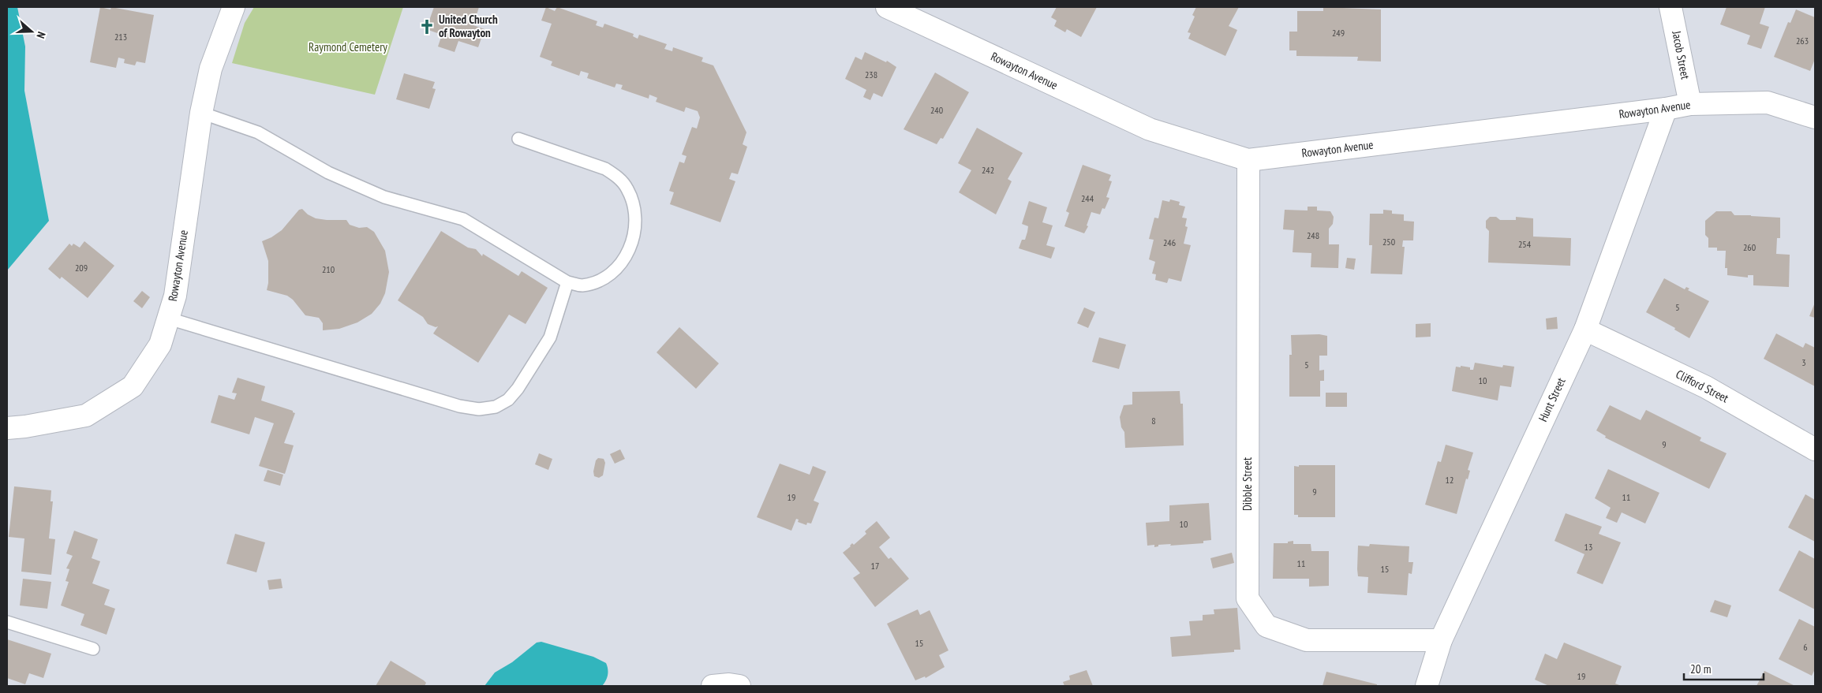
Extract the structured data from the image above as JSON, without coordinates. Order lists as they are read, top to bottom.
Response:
{
  "streets": {
    "street": [
      "Jacob Street",
      "Rowayton Avenue",
      "Clifford Street",
      "Hunt Street",
      "Dibble Street"
    ]
  },
  "crossings": [
    ["Jacob Street", "Rowayton Avenue"],
    ["Rowayton Avenue", "Hunt Street"],
    ["Rowayton Avenue", "Dibble Street"],
    ["Clifford Street", "Hunt Street"],
    ["Hunt Street", "Dibble Street"]
  ],
  "parks": ["Raymond Cemetery"],
  "places": {
    "church": ["United Church of Rowayton"]
  },
  "house_numbers": [
    "249",
    "213",
    "263",
    "238",
    "240",
    "242",
    "244",
    "248",
    "250",
    "246",
    "254",
    "260",
    "209",
    "210",
    "5",
    "3",
    "5",
    "10",
    "8",
    "9",
    "12",
    "9",
    "19",
    "11",
    "10",
    "13",
    "11",
    "17",
    "15",
    "15",
    "6",
    "19"
  ],
  "scale_bar": "20 m",
  "north": "right"
}
